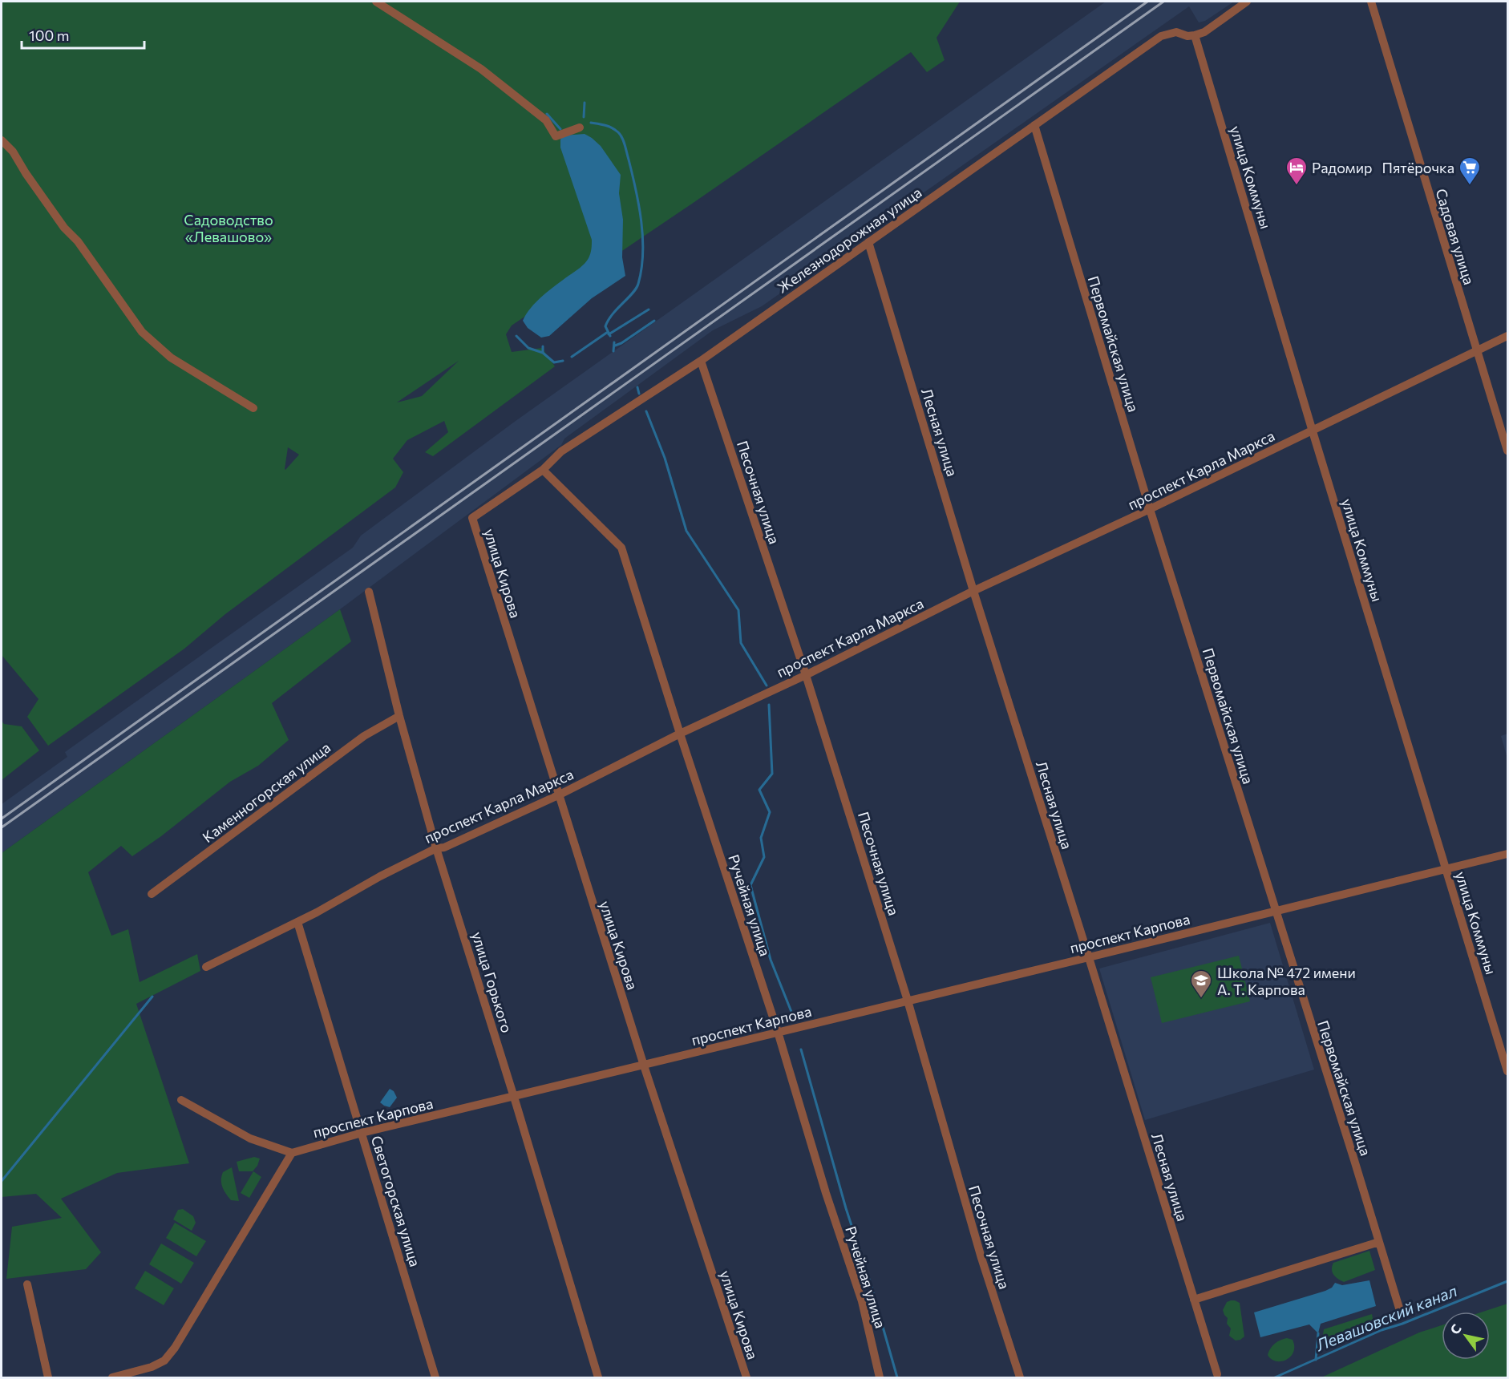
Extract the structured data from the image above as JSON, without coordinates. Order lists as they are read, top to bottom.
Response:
{
  "streets": {
    "street": [
      "улица Коммуны",
      "Садовая улица",
      "Железнодорожная улица",
      "Первомайская улица",
      "Лесная улица",
      "проспект Карла Маркса",
      "Песочная улица",
      "улица Кирова",
      "Каменногорская улица",
      "Ручейная улица",
      "проспект Карпова",
      "улица Горького",
      "Светогорская улица"
    ]
  },
  "crossings": [
    ["улица Коммуны", "Железнодорожная улица"],
    ["улица Коммуны", "проспект Карла Маркса"],
    ["улица Коммуны", "проспект Карпова"],
    ["Садовая улица", "проспект Карла Маркса"],
    ["Железнодорожная улица", "Первомайская улица"],
    ["Железнодорожная улица", "Лесная улица"],
    ["Железнодорожная улица", "Песочная улица"],
    ["Железнодорожная улица", "улица Кирова"],
    ["Железнодорожная улица", "Ручейная улица"],
    ["Первомайская улица", "проспект Карла Маркса"],
    ["Первомайская улица", "проспект Карпова"],
    ["Лесная улица", "проспект Карла Маркса"],
    ["Лесная улица", "проспект Карпова"],
    ["проспект Карла Маркса", "Песочная улица"],
    ["проспект Карла Маркса", "улица Кирова"],
    ["проспект Карла Маркса", "Ручейная улица"],
    ["проспект Карла Маркса", "улица Горького"],
    ["проспект Карла Маркса", "Светогорская улица"],
    ["Песочная улица", "проспект Карпова"],
    ["улица Кирова", "проспект Карпова"],
    ["Каменногорская улица", "улица Горького"],
    ["Ручейная улица", "проспект Карпова"],
    ["проспект Карпова", "улица Горького"],
    ["проспект Карпова", "Светогорская улица"]
  ],
  "water": ["Левашовский канал"],
  "parks": ["Садоводство «Левашово»"],
  "places": {
    "hotel": ["Радомир"],
    "supermarket": ["Пятёрочка"],
    "school or university": ["Школа № 472 имени А. Т. Карпова"]
  },
  "scale_bar": "100 m",
  "north": "top left"
}
